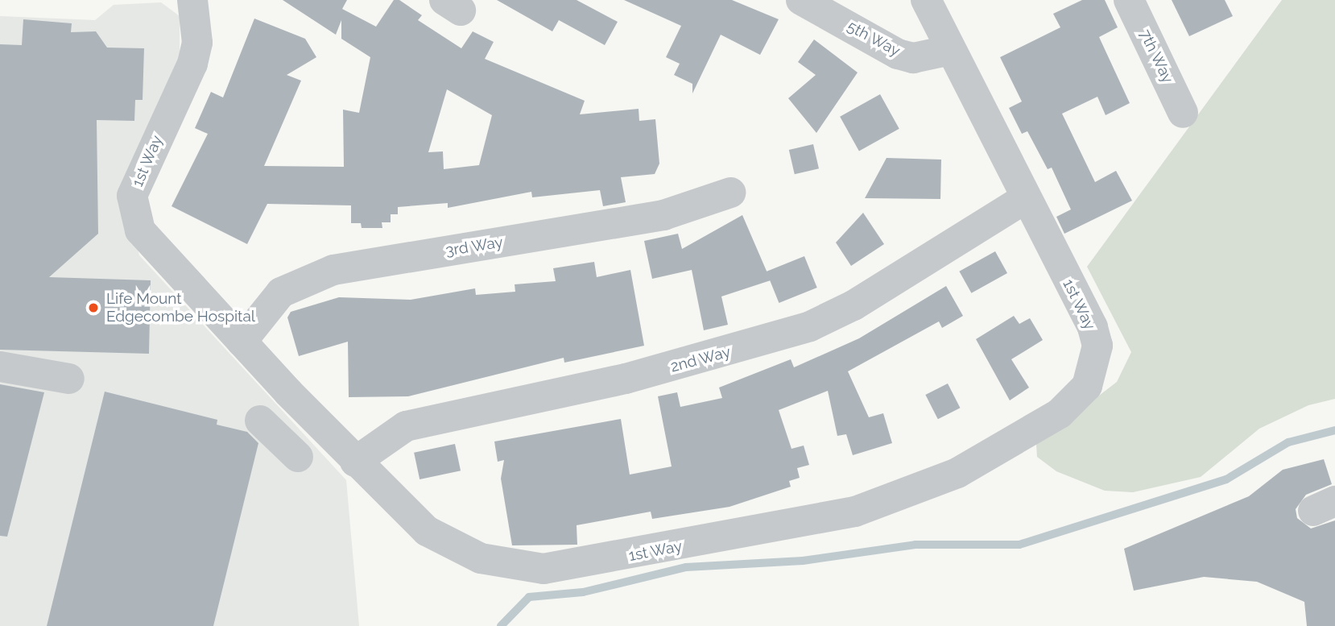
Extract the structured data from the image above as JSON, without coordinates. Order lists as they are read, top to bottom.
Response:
{
  "streets": {
    "street": [
      "5th Way",
      "7th Way",
      "1st Way",
      "3rd Way",
      "2nd Way"
    ]
  },
  "crossings": [
    ["5th Way", "1st Way"],
    ["1st Way", "3rd Way"],
    ["1st Way", "2nd Way"]
  ],
  "places": ["Life Mount Edgecombe Hospital"]
}
